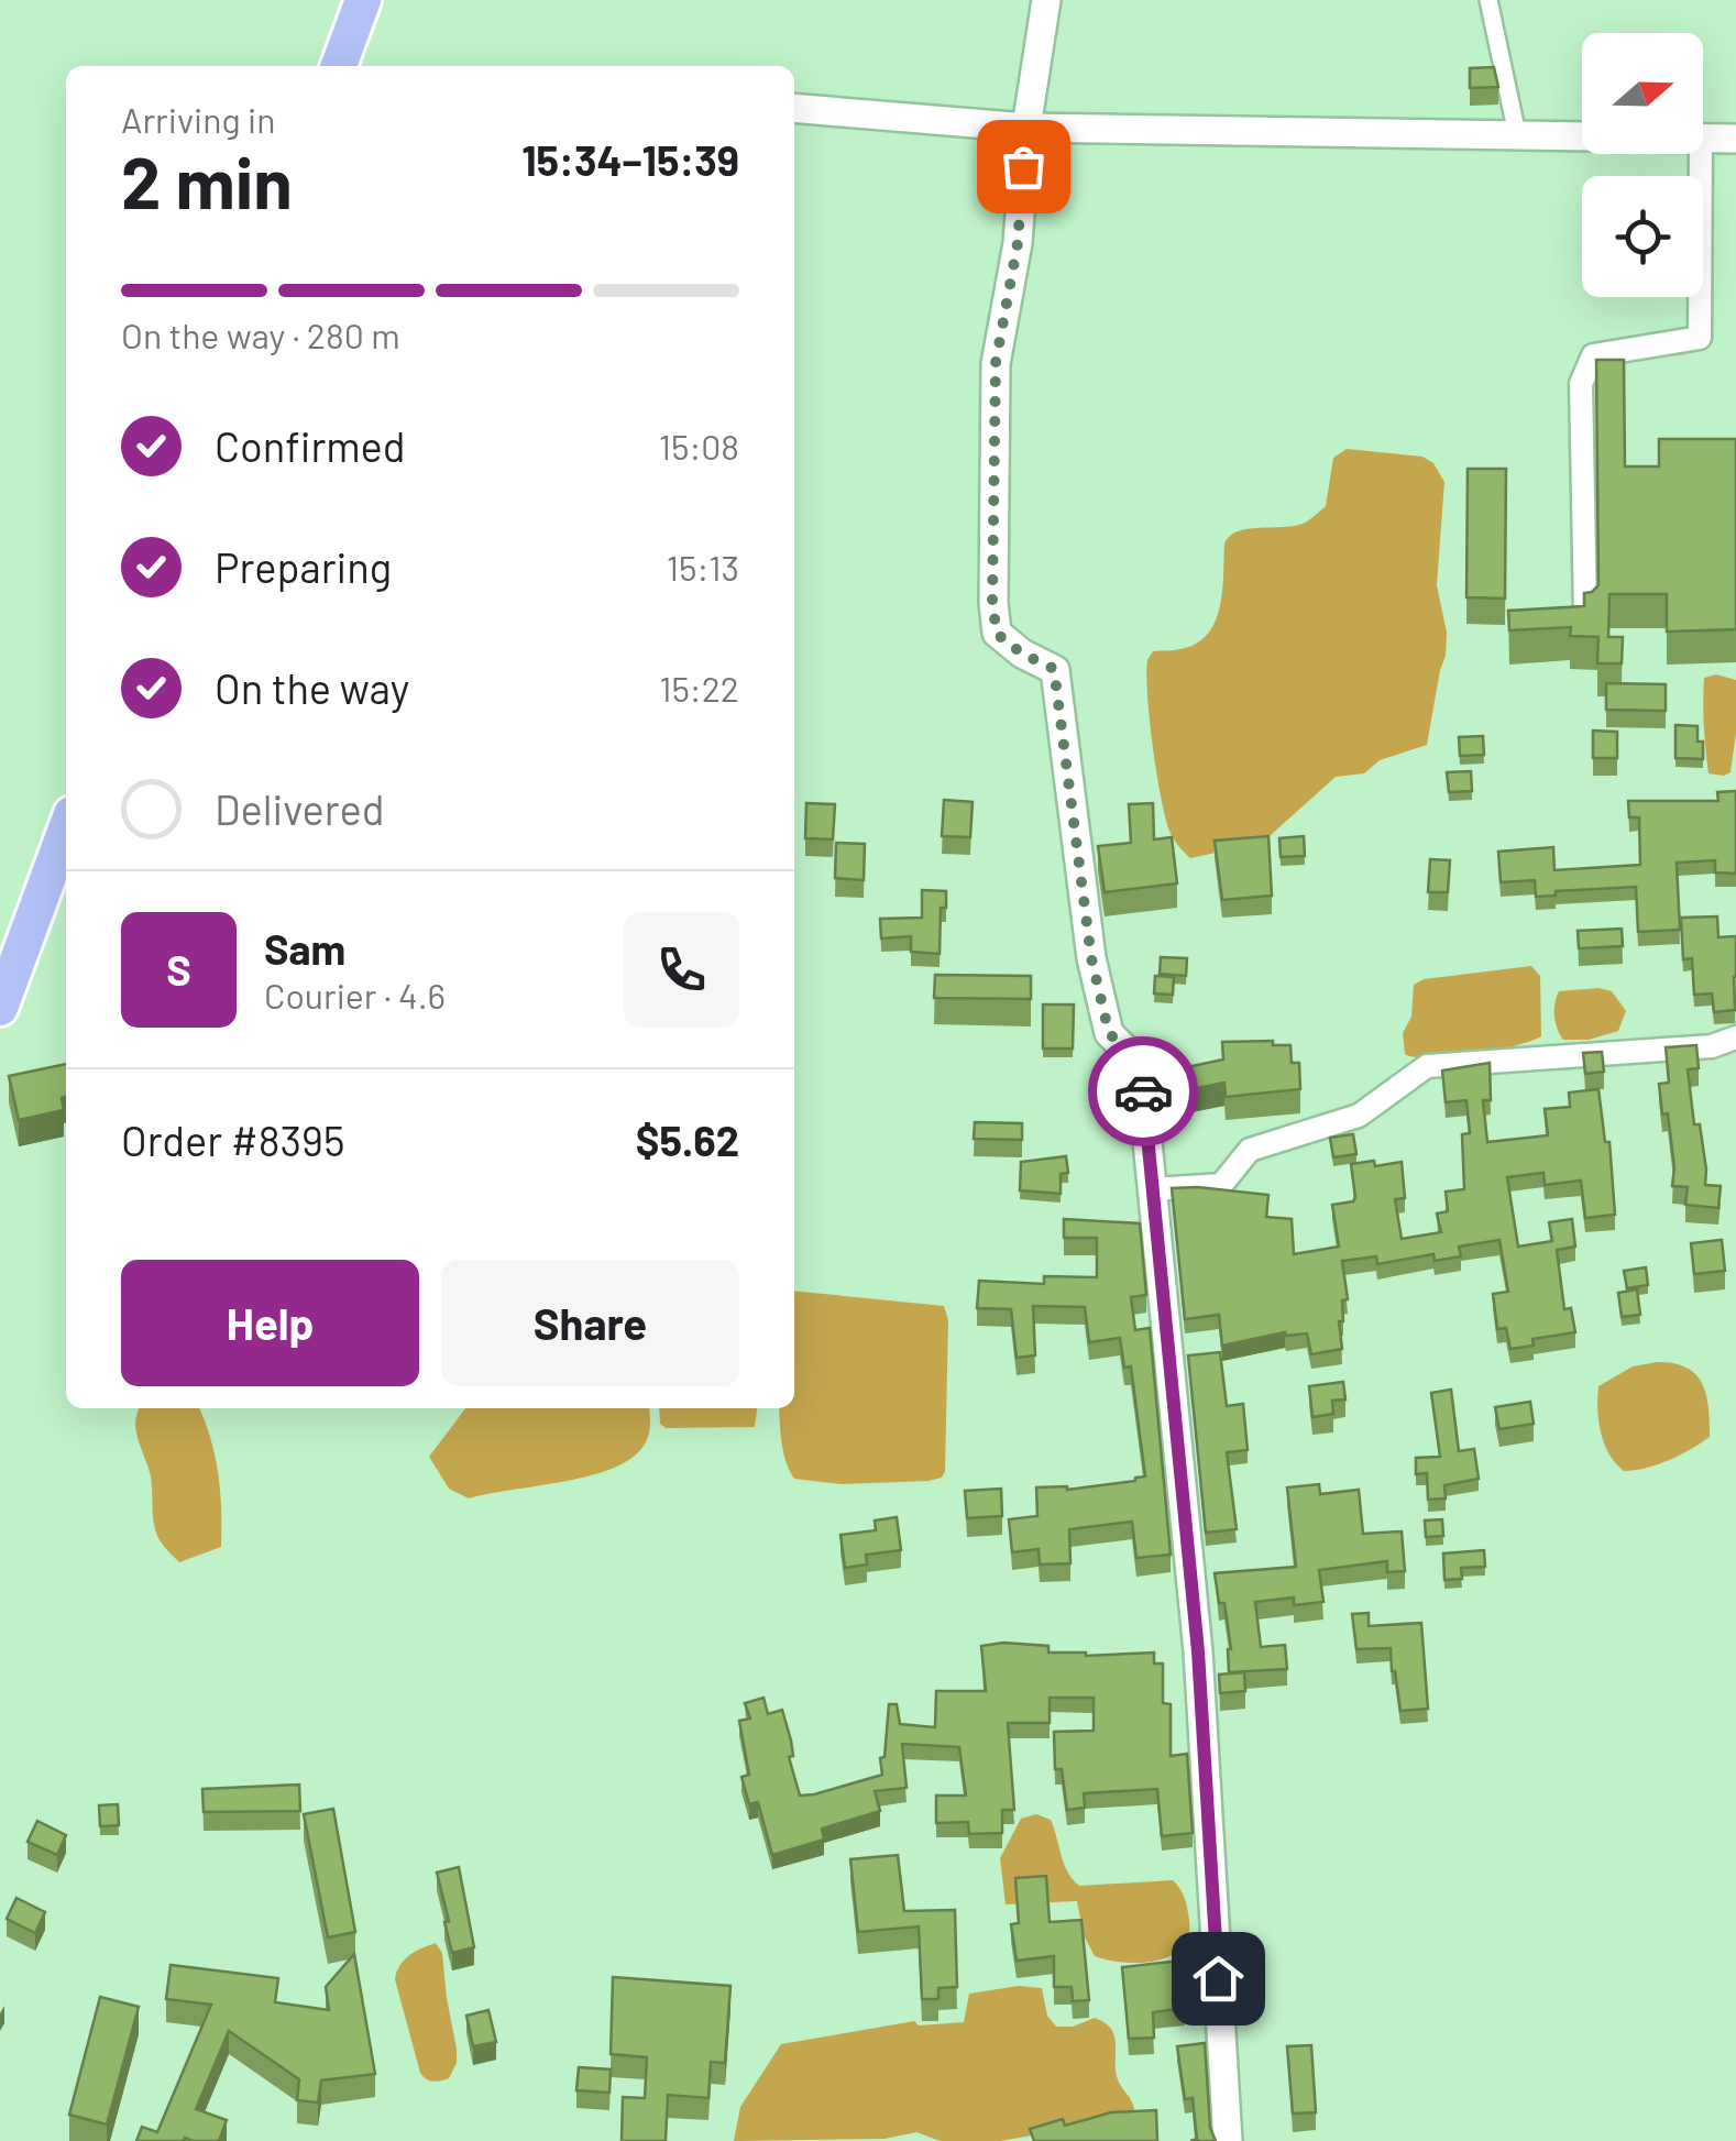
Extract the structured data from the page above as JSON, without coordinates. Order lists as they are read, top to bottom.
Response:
{
  "north": "right",
  "page": {
    "heading": ["2 min", "Arriving in", "15:34–15:39"],
    "panel": [
      "Sam",
      "Courier · 4.6",
      "Order #8395",
      "$5.62"
    ],
    "bar": "On the way · 280 m",
    "list": [
      ["Confirmed", "15:08"],
      ["Preparing", "15:13"],
      ["On the way", "15:22"],
      "Delivered"
    ],
    "round": "S",
    "buttons": ["Help", "Share"]
  }
}
